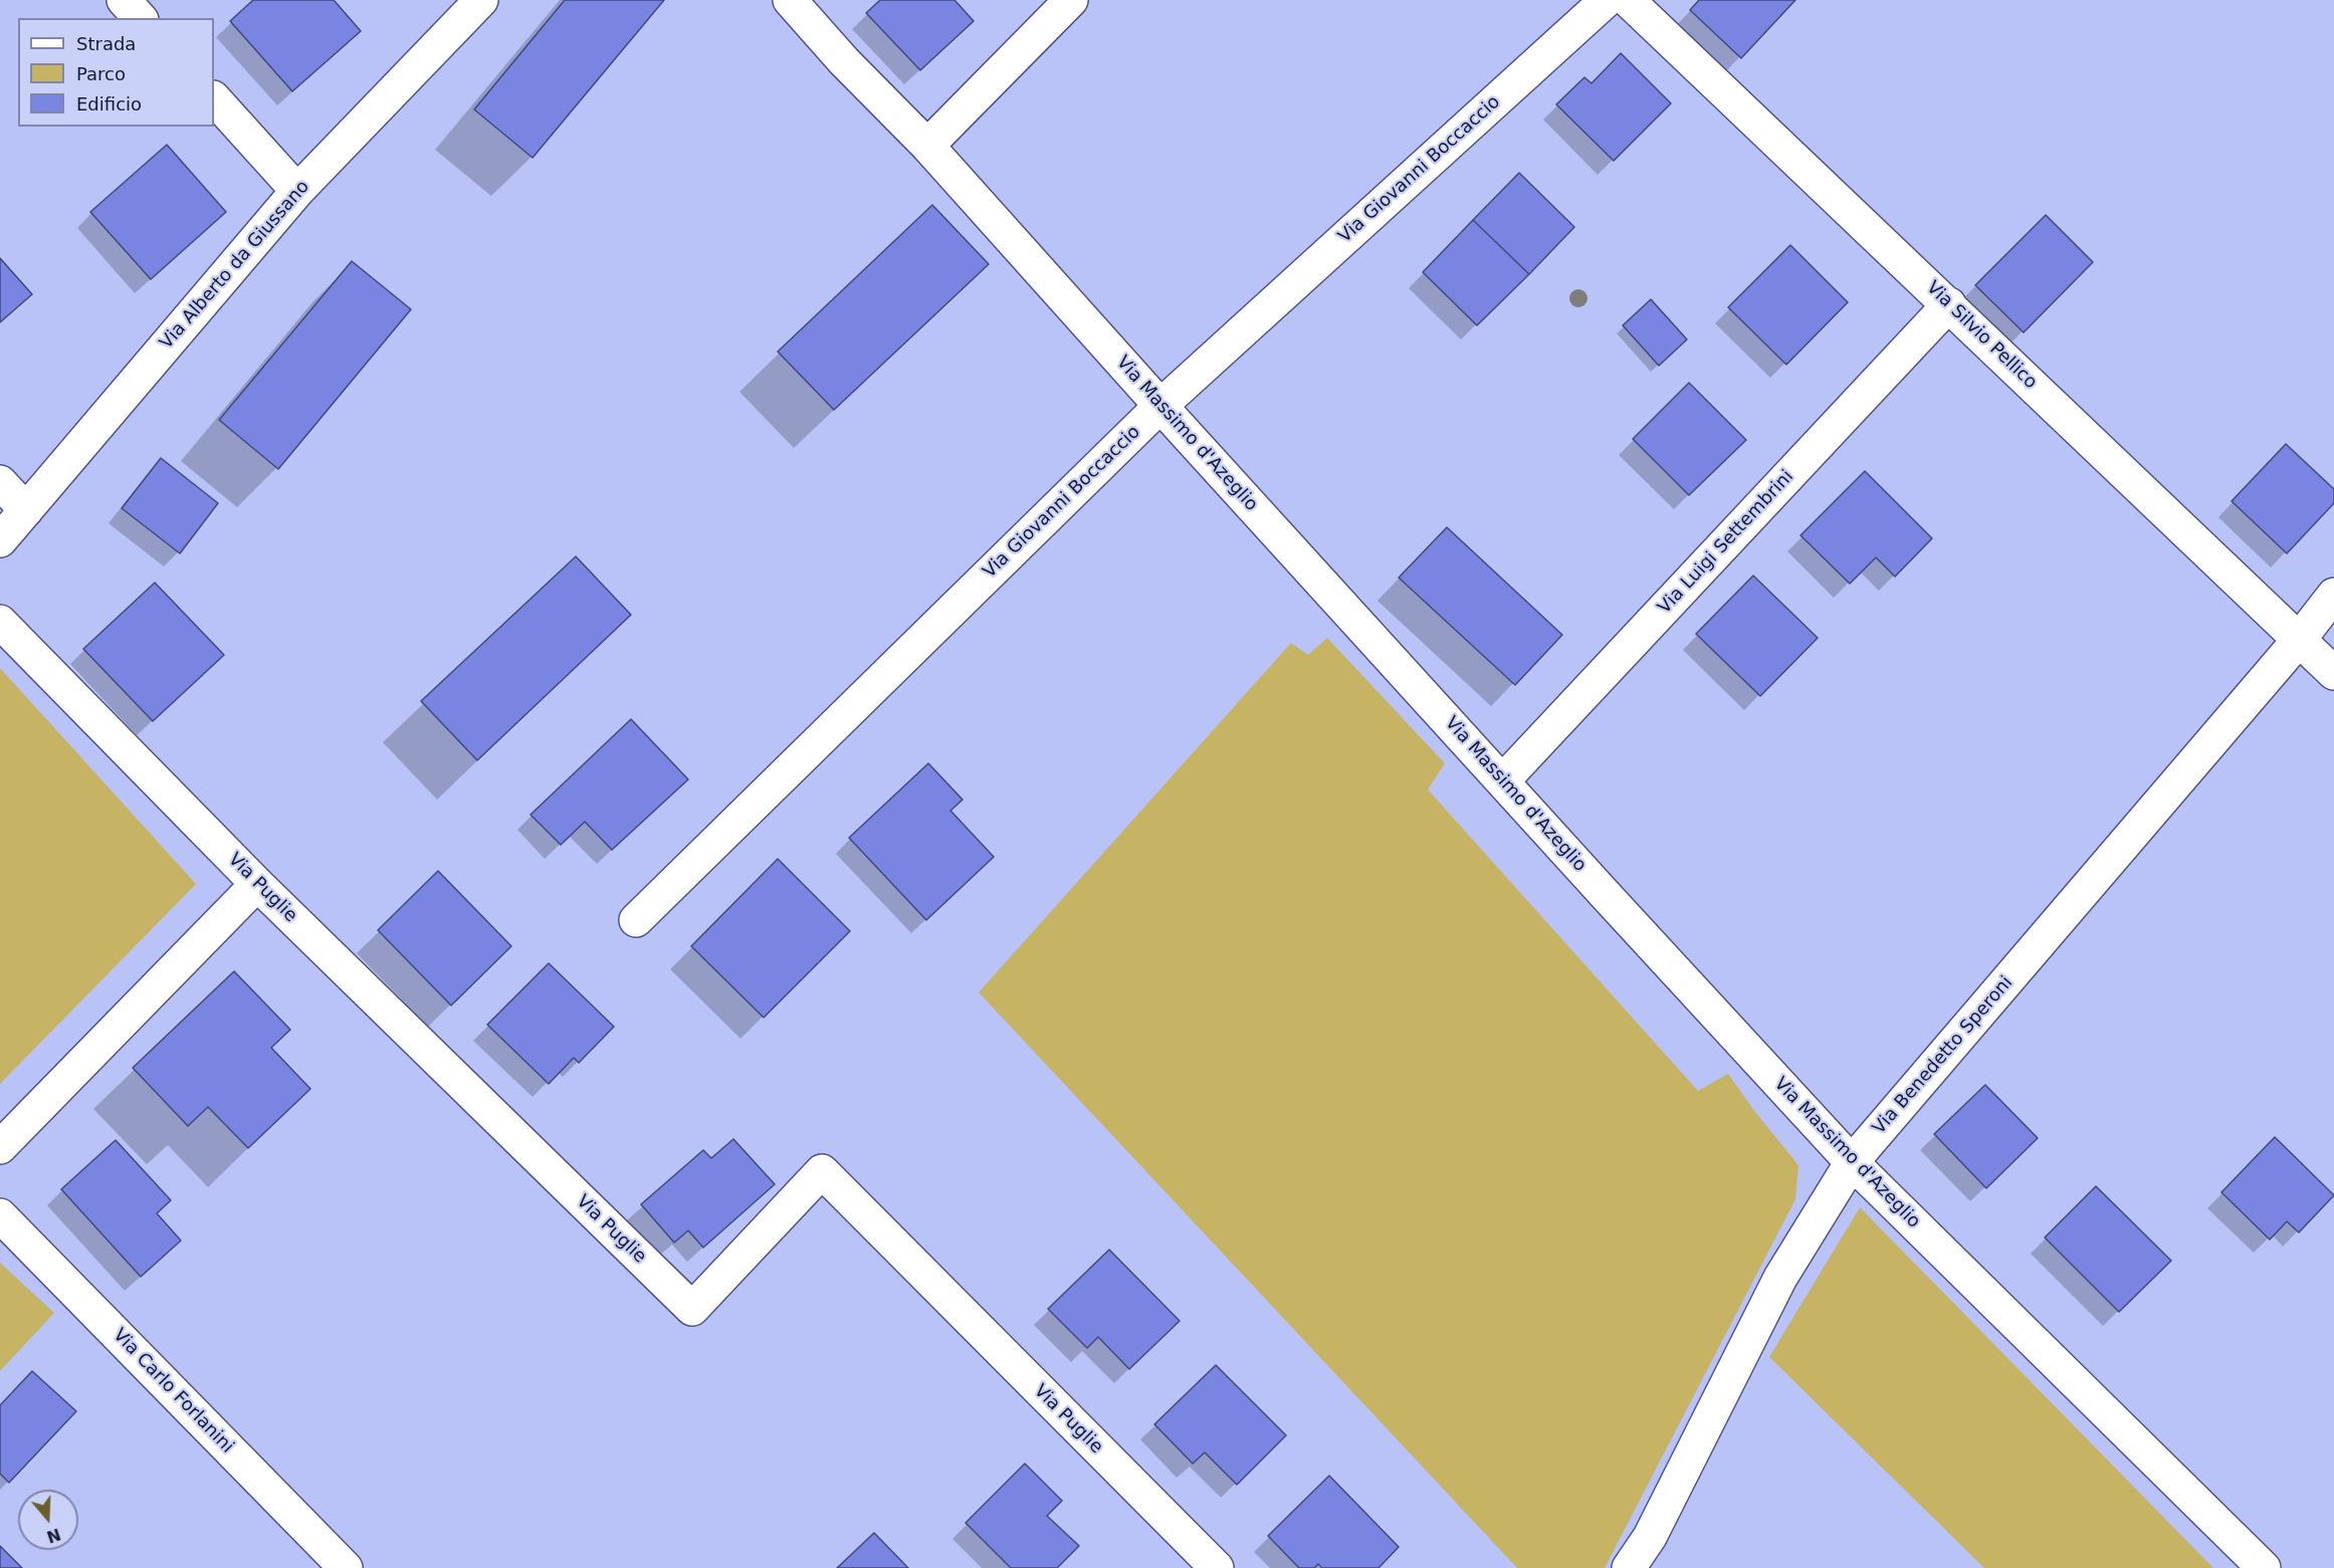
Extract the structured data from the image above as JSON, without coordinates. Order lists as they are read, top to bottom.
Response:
{
  "streets": {
    "street": [
      "Via Giovanni Boccaccio",
      "Via Alberto da Giussano",
      "Via Silvio Pellico",
      "Via Massimo d'Azeglio",
      "Via Luigi Settembrini",
      "Via Puglie",
      "Via Benedetto Speroni",
      "Via Carlo Forlanini"
    ]
  },
  "crossings": [
    ["Via Giovanni Boccaccio", "Via Massimo d'Azeglio"],
    ["Via Silvio Pellico", "Via Luigi Settembrini"],
    ["Via Silvio Pellico", "Via Benedetto Speroni"],
    ["Via Massimo d'Azeglio", "Via Luigi Settembrini"],
    ["Via Massimo d'Azeglio", "Via Benedetto Speroni"]
  ],
  "legend": ["Strada", "Parco", "Edificio"],
  "north": "bottom"
}
